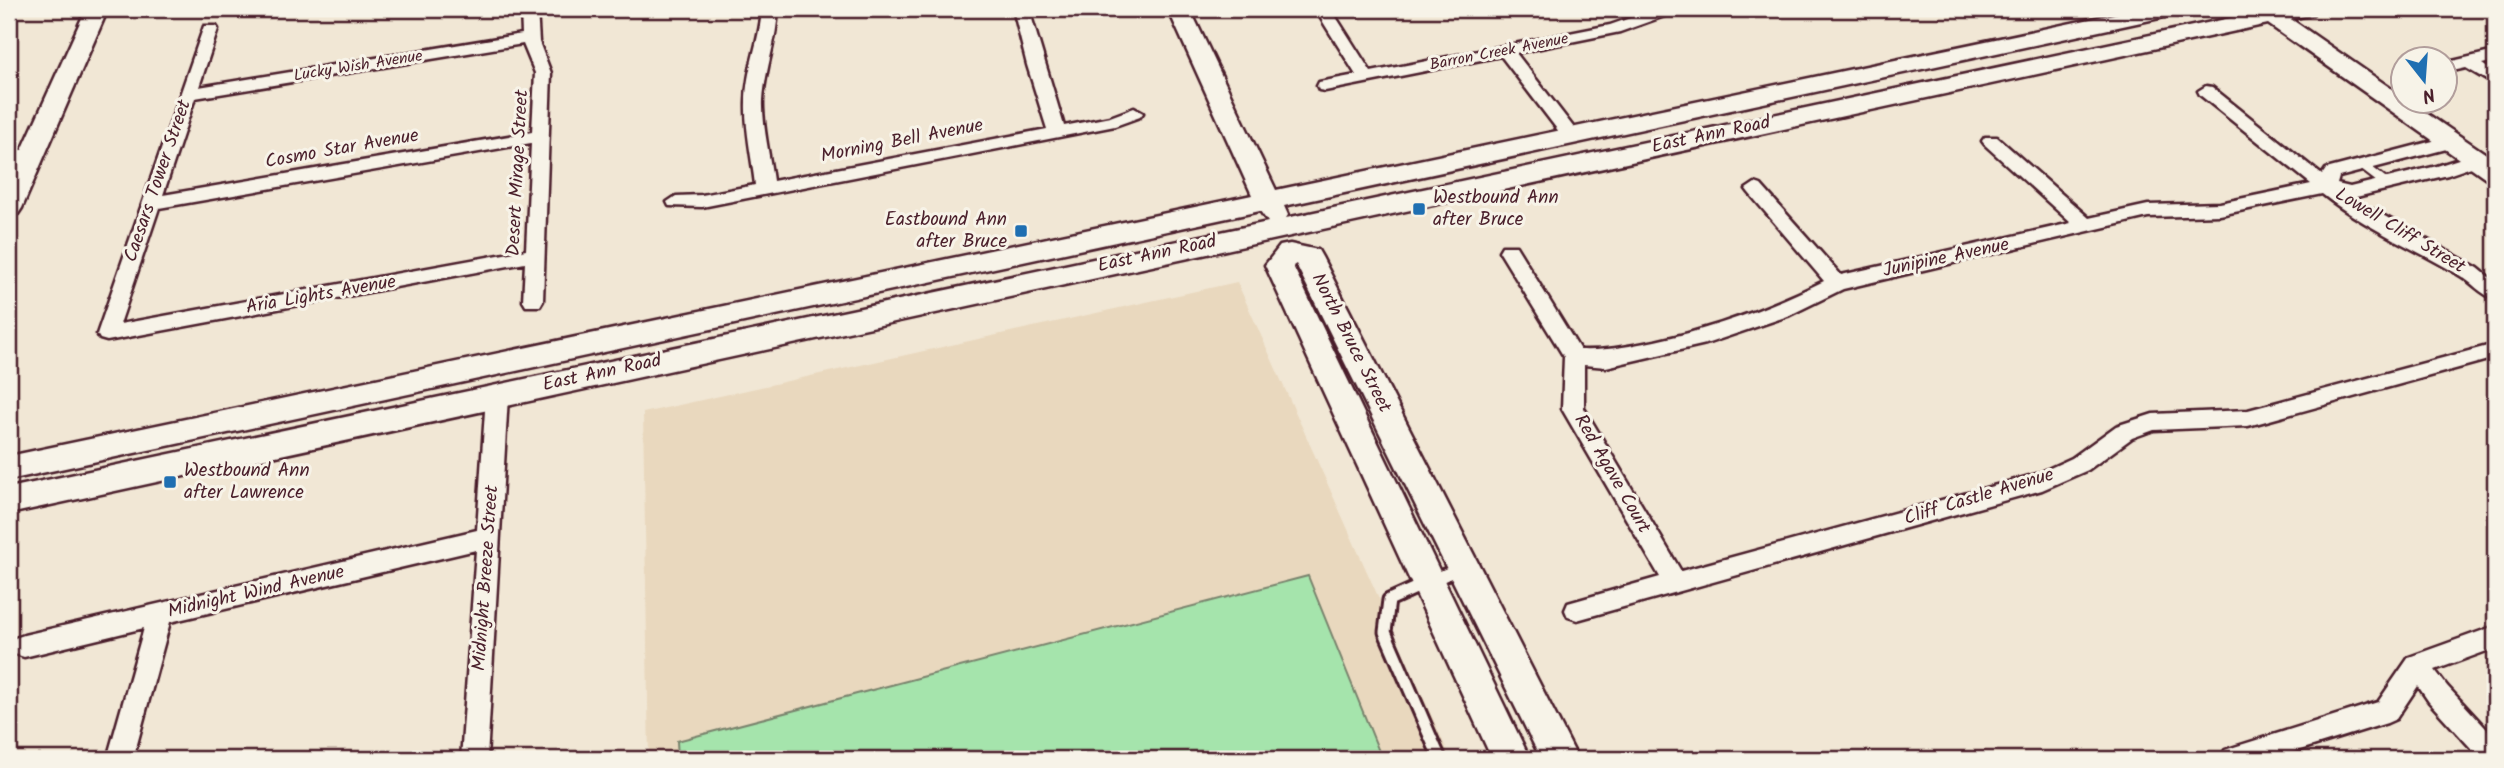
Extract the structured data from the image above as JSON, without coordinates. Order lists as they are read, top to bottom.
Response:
{
  "streets": {
    "main road": ["East Ann Road", "North Bruce Street"],
    "street": [
      "Barron Creek Avenue",
      "Lucky Wish Avenue",
      "Morning Bell Avenue",
      "Cosmo Star Avenue",
      "Desert Mirage Street",
      "Caesars Tower Street",
      "Lowell Cliff Street",
      "Junipine Avenue",
      "Aria Lights Avenue",
      "Red Agave Court",
      "Cliff Castle Avenue",
      "Midnight Breeze Street",
      "Midnight Wind Avenue"
    ]
  },
  "crossings": [
    ["Lucky Wish Avenue", "Desert Mirage Street"],
    ["Lucky Wish Avenue", "Caesars Tower Street"],
    ["East Ann Road", "Midnight Breeze Street"],
    ["Cosmo Star Avenue", "Desert Mirage Street"],
    ["Cosmo Star Avenue", "Caesars Tower Street"],
    ["Desert Mirage Street", "Aria Lights Avenue"],
    ["Caesars Tower Street", "Aria Lights Avenue"],
    ["Lowell Cliff Street", "Junipine Avenue"],
    ["Junipine Avenue", "Red Agave Court"],
    ["Red Agave Court", "Cliff Castle Avenue"],
    ["Midnight Breeze Street", "Midnight Wind Avenue"]
  ],
  "places": {
    "transit": ["Westbound Ann after Bruce", "Eastbound Ann after Bruce", "Westbound Ann after Lawrence"]
  },
  "north": "bottom"
}
